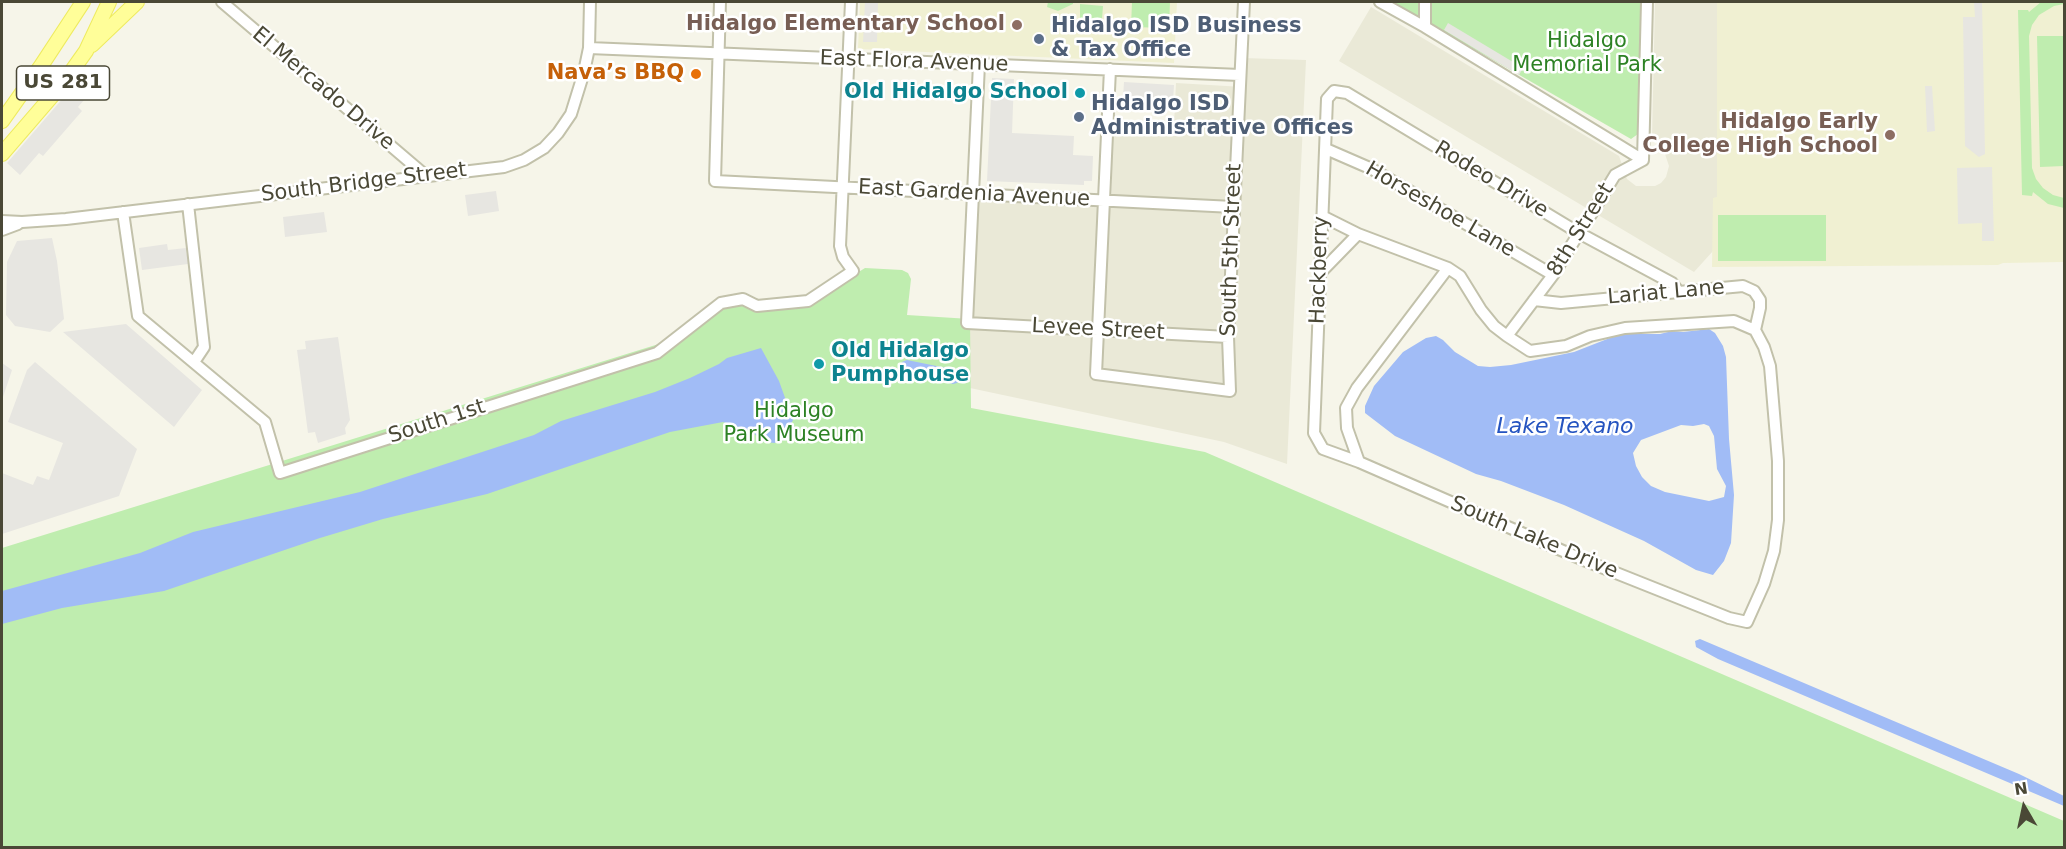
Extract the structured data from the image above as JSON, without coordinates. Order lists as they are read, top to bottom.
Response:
{
  "streets": {
    "main road": ["US 281"],
    "street": [
      "East Flora Avenue",
      "El Mercado Drive",
      "Rodeo Drive",
      "South Bridge Street",
      "East Gardenia Avenue",
      "Horseshoe Lane",
      "8th Street",
      "South 5th Street",
      "Hackberry",
      "Lariat Lane",
      "Levee Street",
      "South 1st",
      "South Lake Drive"
    ]
  },
  "crossings": [
    ["East Flora Avenue", "South Bridge Street"],
    ["East Flora Avenue", "East Gardenia Avenue"],
    ["East Flora Avenue", "South 5th Street"],
    ["El Mercado Drive", "South Bridge Street"],
    ["Rodeo Drive", "8th Street"],
    ["Rodeo Drive", "Hackberry"],
    ["Rodeo Drive", "Lariat Lane"],
    ["South Bridge Street", "South 1st"],
    ["East Gardenia Avenue", "South 5th Street"],
    ["East Gardenia Avenue", "Levee Street"],
    ["East Gardenia Avenue", "South 1st"],
    ["Horseshoe Lane", "8th Street"],
    ["Horseshoe Lane", "Hackberry"],
    ["8th Street", "Lariat Lane"],
    ["South 5th Street", "Levee Street"],
    ["Hackberry", "South Lake Drive"],
    ["Lariat Lane", "South Lake Drive"]
  ],
  "water": ["Lake Texano"],
  "parks": ["Hidalgo Memorial Park", "Hidalgo Park Museum"],
  "places": [
    "Hidalgo Elementary School",
    "Hidalgo ISD Business & Tax Office",
    "Nava’s BBQ",
    "Old Hidalgo School",
    "Hidalgo ISD Administrative Offices",
    "Hidalgo Early College High School",
    "Old Hidalgo Pumphouse"
  ],
  "north": "top"
}
